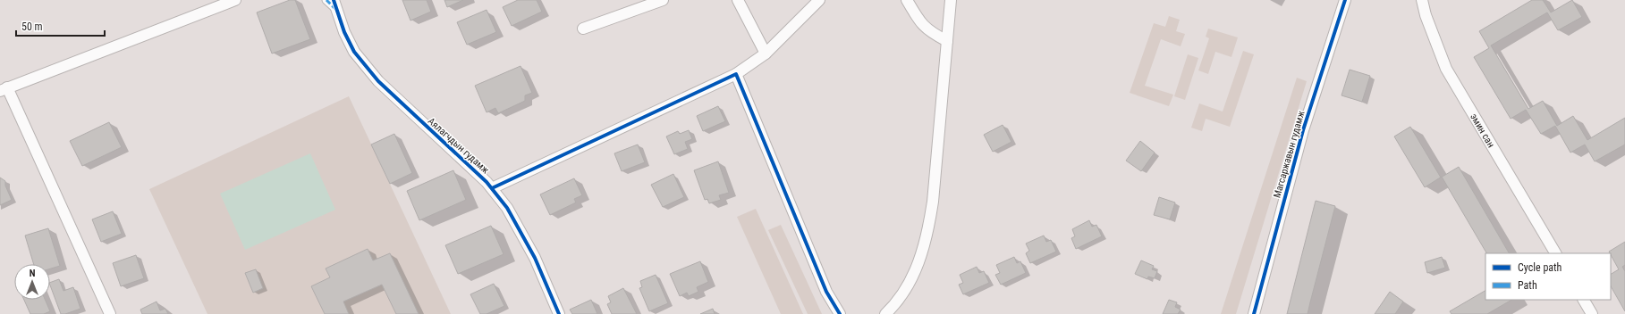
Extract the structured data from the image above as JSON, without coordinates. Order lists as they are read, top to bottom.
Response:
{
  "streets": {
    "street": ["эмин сан", "Аялагчдын гудамж", "Магсаржавын гудамж"]
  },
  "legend": ["Cycle path", "Path"],
  "scale_bar": "50 m",
  "north": "top"
}
